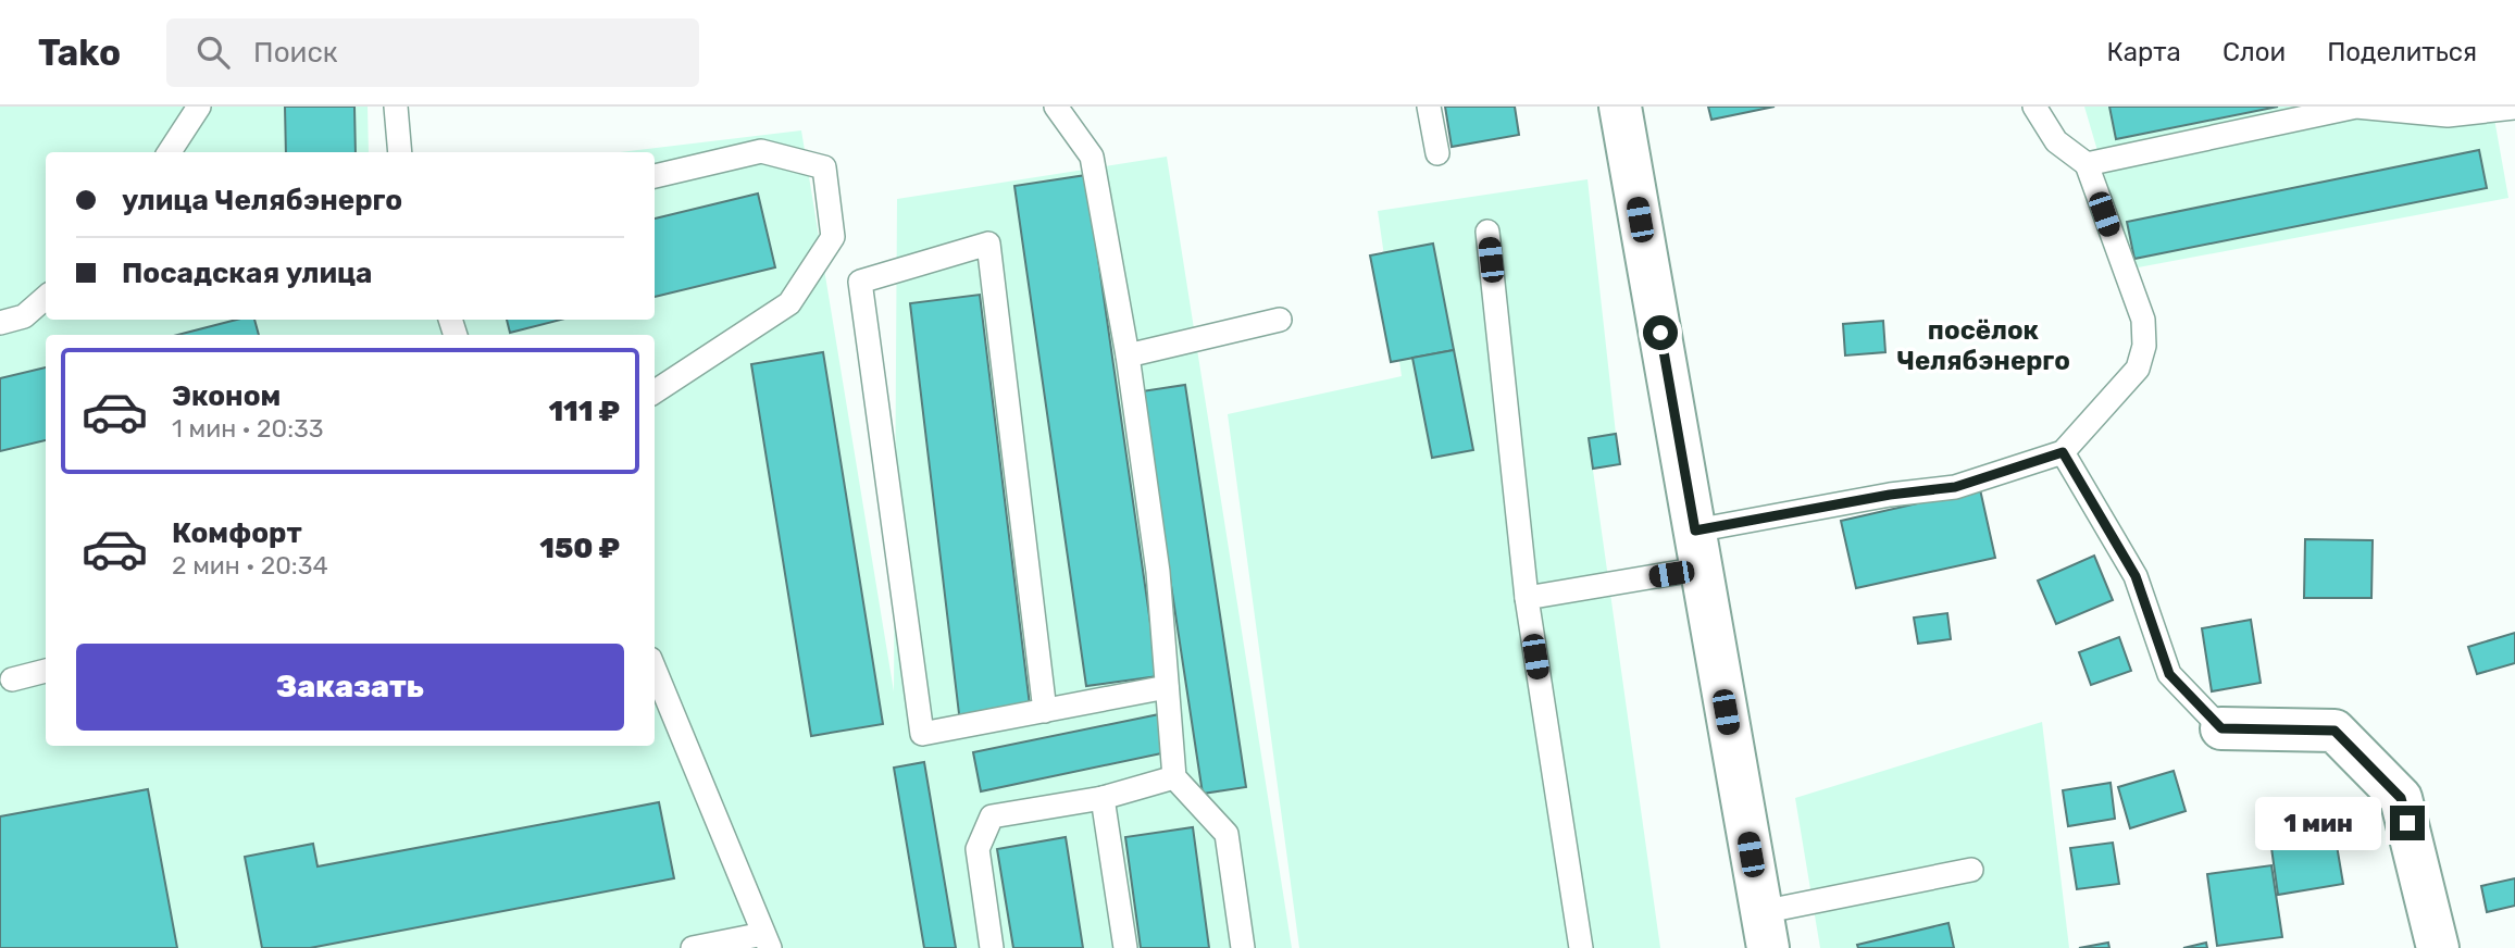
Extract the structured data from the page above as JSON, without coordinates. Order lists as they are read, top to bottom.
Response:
{
  "districts": ["посёлок Челябэнерго"],
  "page": {
    "header": "Tako",
    "search": "Поиск",
    "nav": ["Карта", "Слои", "Поделиться"],
    "banner": ["улица Челябэнерго", "Посадская улица"],
    "list": [
      {
        "name": "Эконом",
        "note": "1 мин · 20:33",
        "value": "111 ₽"
      },
      {
        "name": "Комфорт",
        "note": "2 мин · 20:34",
        "value": "150 ₽"
      }
    ],
    "buttons": "Заказать",
    "bubble": "1 мин"
  }
}
